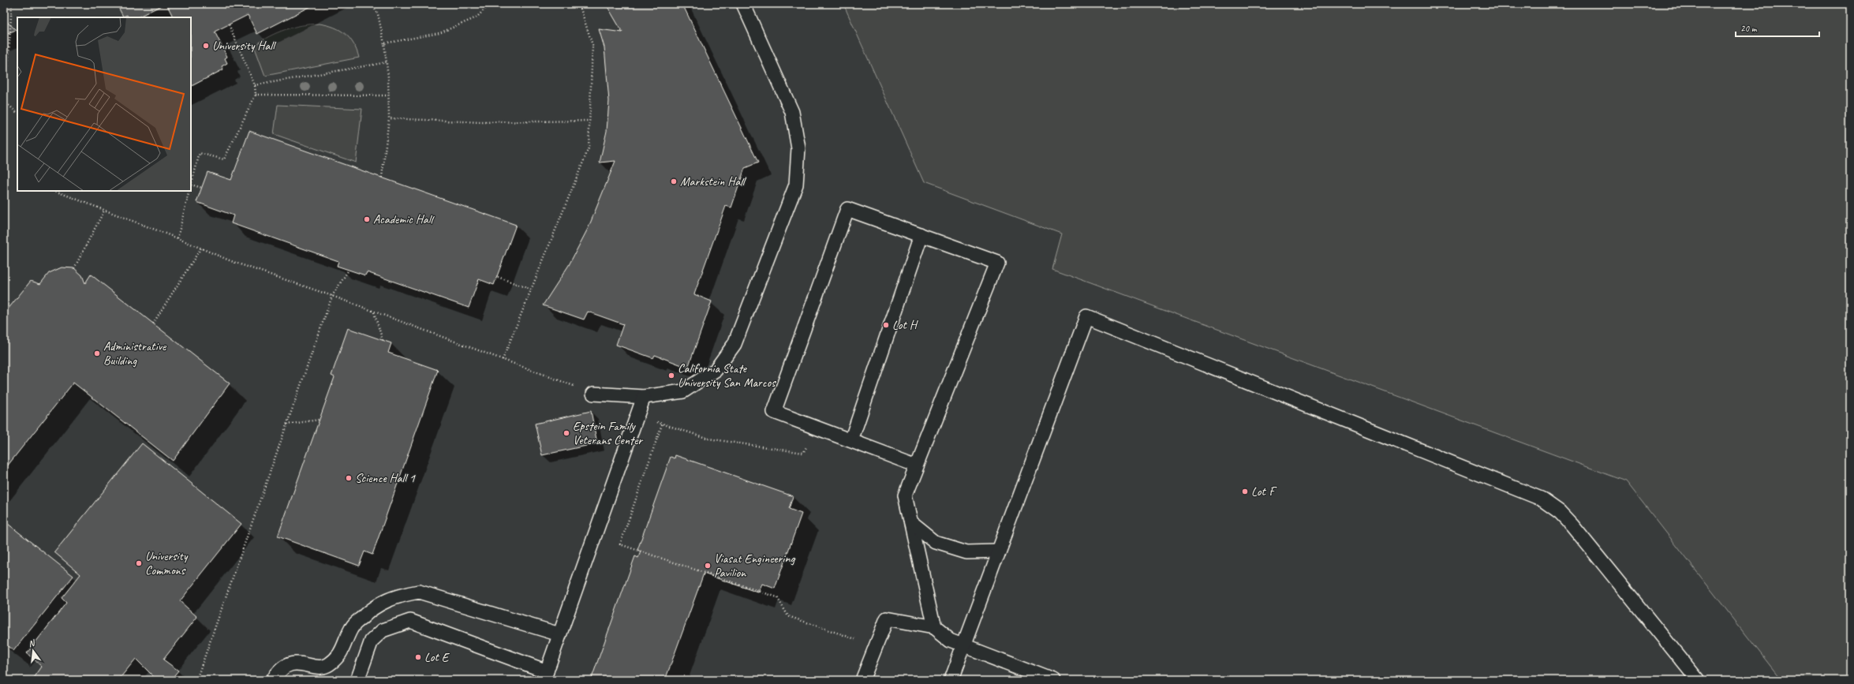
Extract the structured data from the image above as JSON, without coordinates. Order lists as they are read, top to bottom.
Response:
{
  "places": [
    "University Hall",
    "Markstein Hall",
    "Academic Hall",
    "Lot H",
    "Administrative Building",
    "California State University San Marcos",
    "Epstein Family Veterans Center",
    "Science Hall 1",
    "Lot F",
    "University Commons",
    "Viasat Engineering Pavilion",
    "Lot E"
  ],
  "scale_bar": "20 m",
  "north": "top"
}
